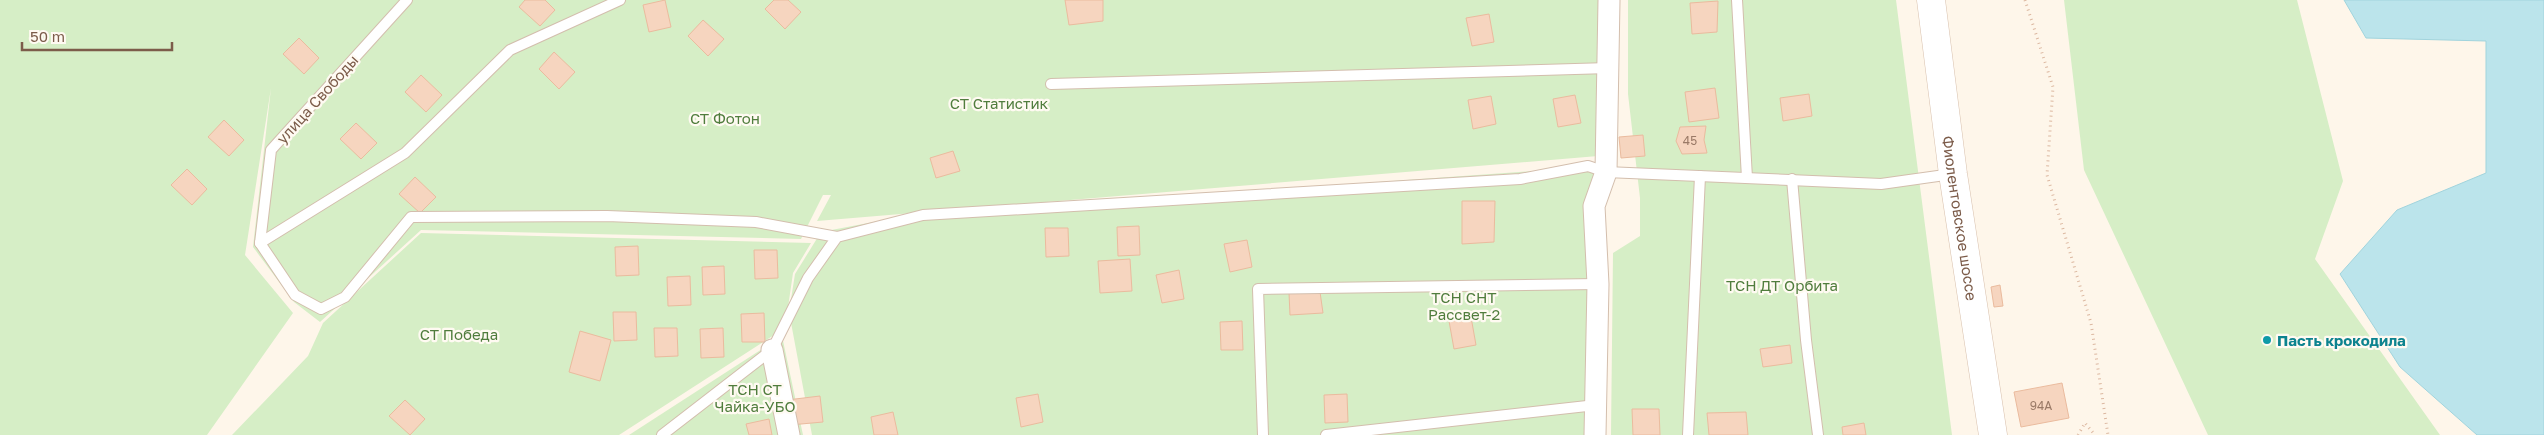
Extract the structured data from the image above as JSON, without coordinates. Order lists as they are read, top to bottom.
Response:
{
  "streets": {
    "main road": ["Фиолентовское шоссе"],
    "lane": ["улица Свободы"]
  },
  "parks": [
    "СТ Статистик",
    "СТ Фотон",
    "ТСН ДТ Орбита",
    "ТСН СНТ Рассвет-2",
    "СТ Победа",
    "ТСН СТ Чайка-УБО"
  ],
  "places": ["Пасть крокодила"],
  "house_numbers": ["45", "94А"],
  "scale_bar": "50 m"
}
